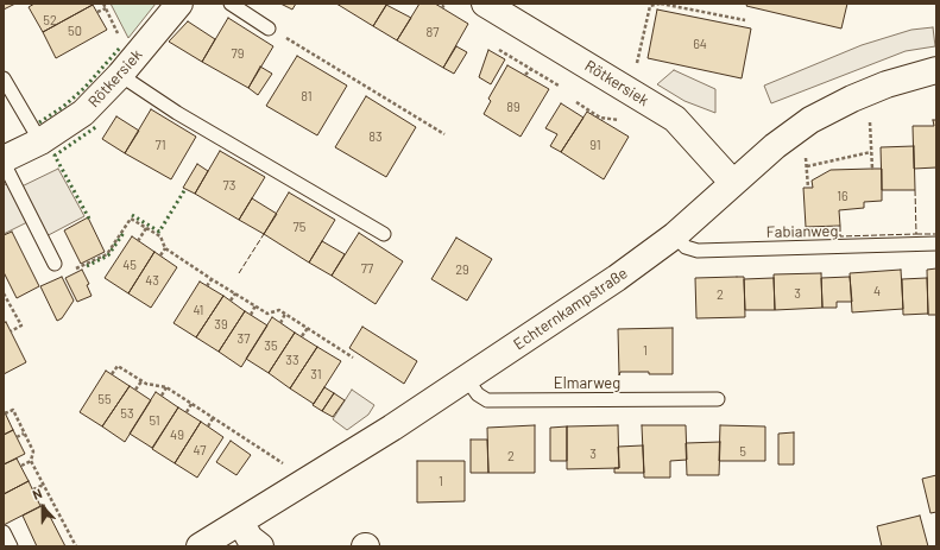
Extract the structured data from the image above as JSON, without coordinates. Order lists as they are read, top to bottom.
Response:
{
  "streets": {
    "street": ["Rötkersiek", "Echternkampstraße"],
    "lane": ["Fabianweg", "Elmarweg"]
  },
  "crossings": [
    ["Rötkersiek", "Echternkampstraße"],
    ["Fabianweg", "Echternkampstraße"],
    ["Echternkampstraße", "Elmarweg"]
  ],
  "house_numbers": [
    "52",
    "50",
    "87",
    "64",
    "79",
    "81",
    "89",
    "83",
    "71",
    "91",
    "73",
    "16",
    "75",
    "45",
    "77",
    "29",
    "43",
    "4",
    "3",
    "2",
    "41",
    "39",
    "37",
    "35",
    "1",
    "33",
    "31",
    "55",
    "53",
    "51",
    "49",
    "47",
    "5",
    "3",
    "2",
    "1"
  ],
  "north": "top"
}
